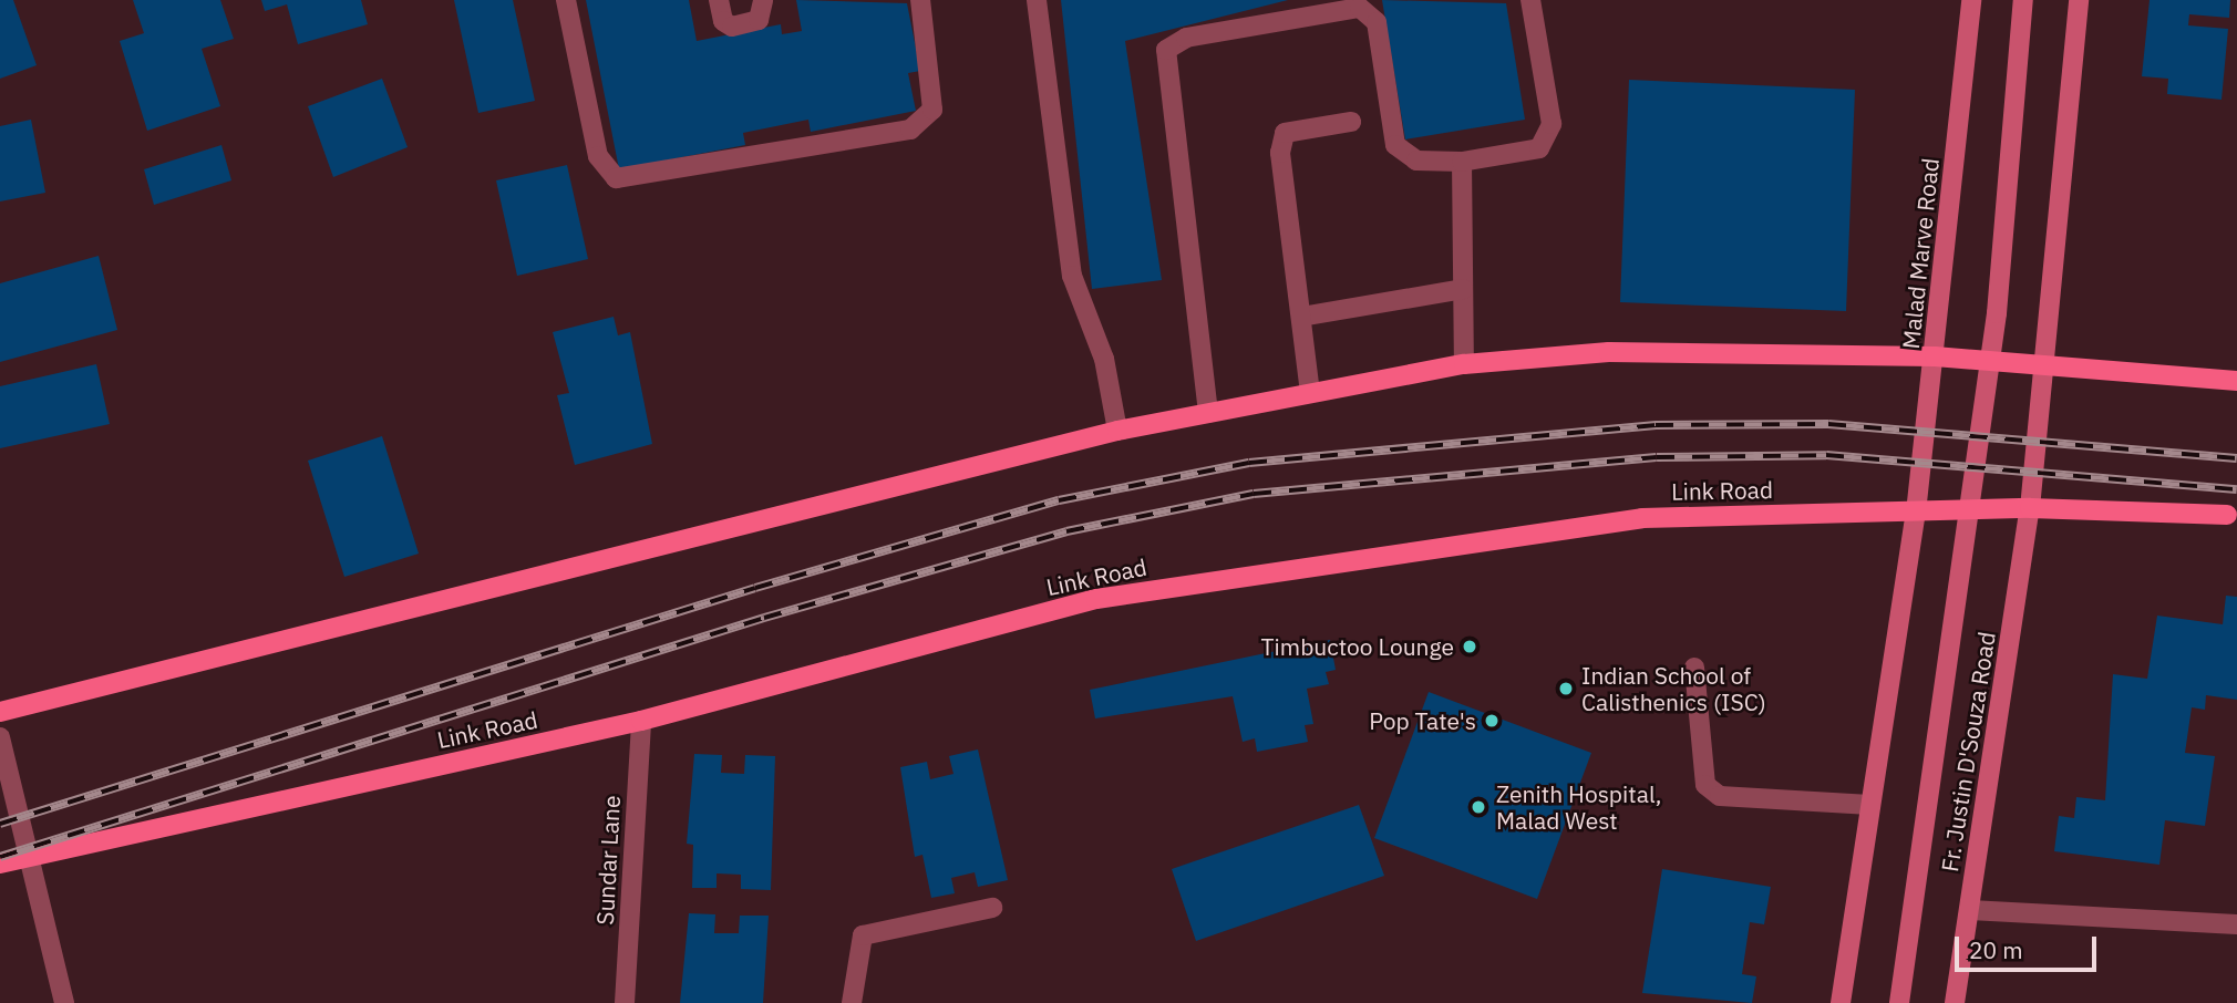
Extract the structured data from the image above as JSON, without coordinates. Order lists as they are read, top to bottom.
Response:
{
  "streets": {
    "main road": ["Malad Marve Road", "Link Road", "Fr. Justin D'Souza Road"],
    "street": ["Sundar Lane"]
  },
  "crossings": [
    ["Malad Marve Road", "Link Road"],
    ["Link Road", "Fr. Justin D'Souza Road"],
    ["Link Road", "Sundar Lane"]
  ],
  "places": [
    "Timbuctoo Lounge",
    "Indian School of Calisthenics (ISC)",
    "Pop Tate's",
    "Zenith Hospital, Malad West"
  ],
  "scale_bar": "20 m"
}
